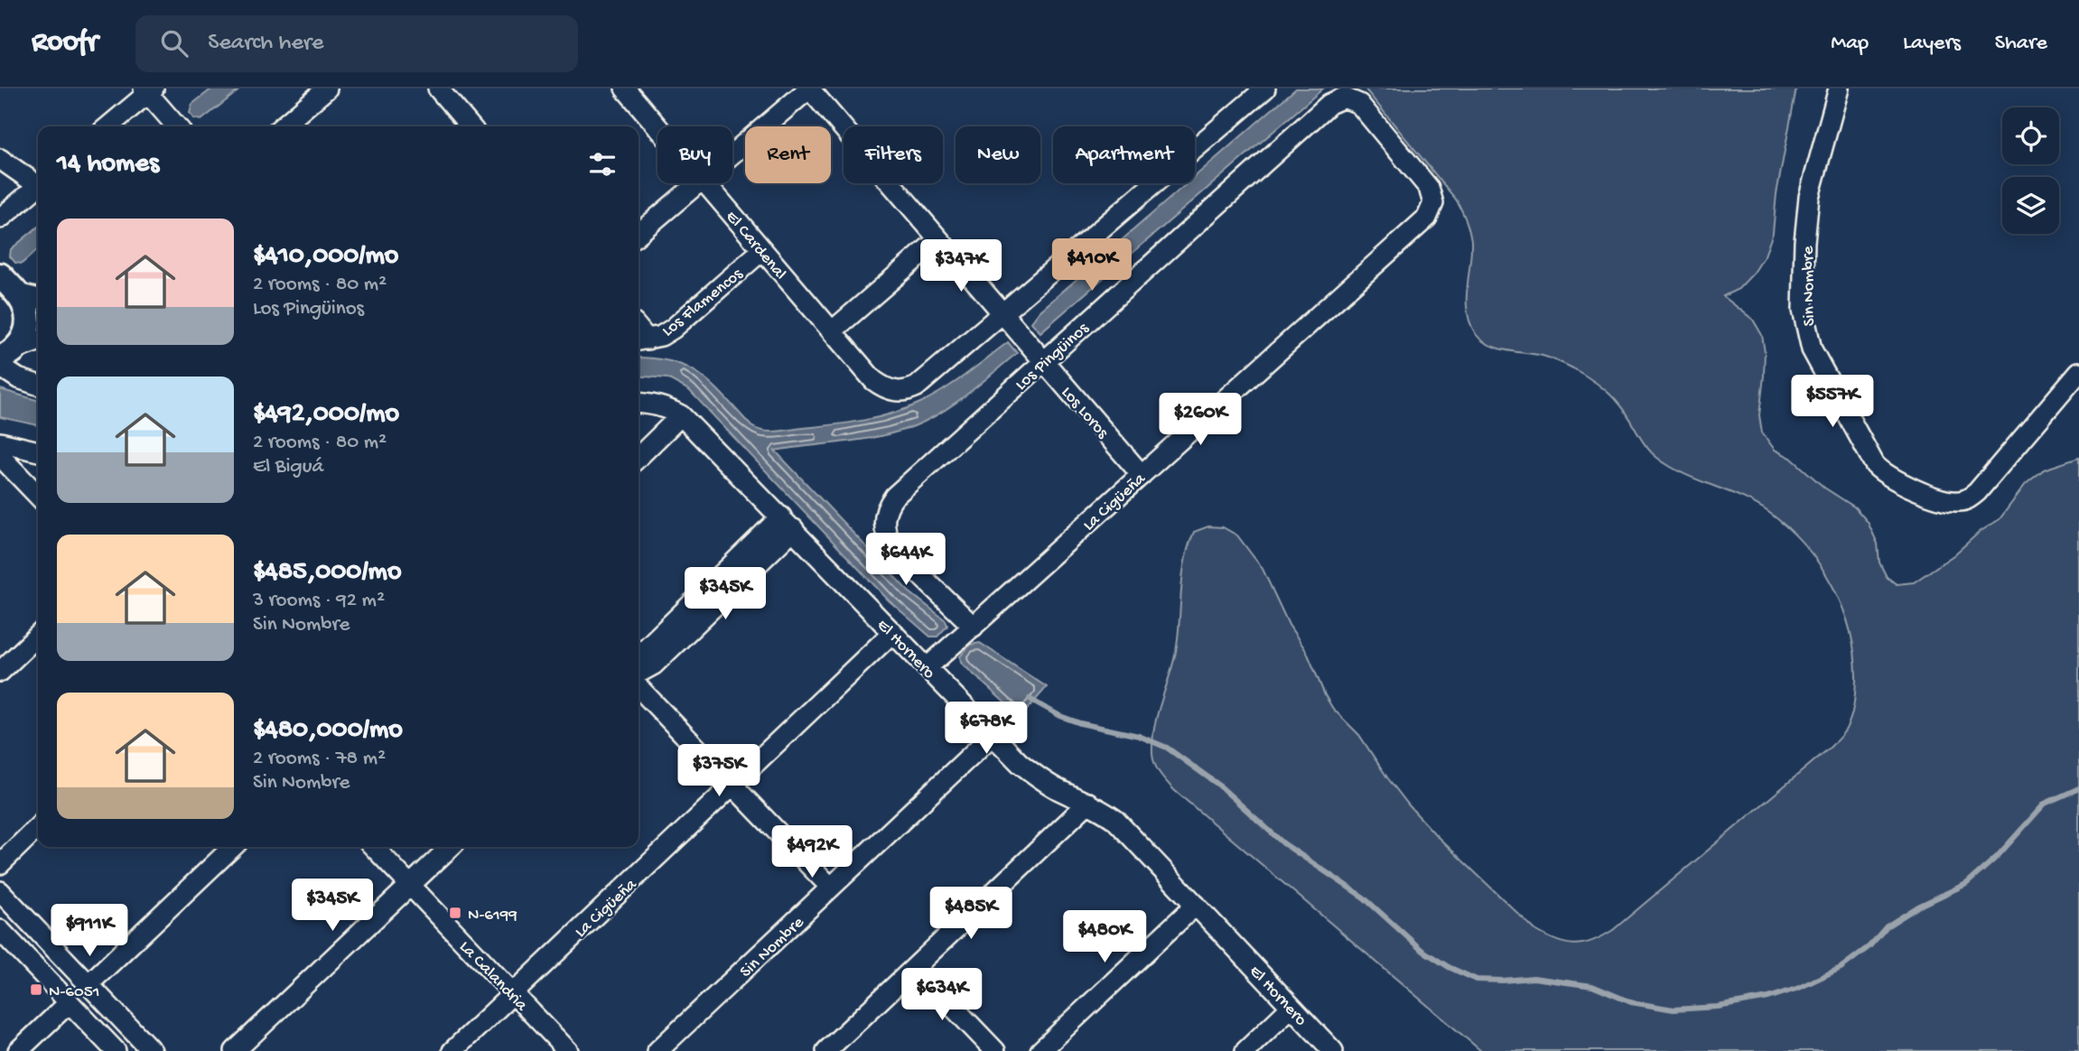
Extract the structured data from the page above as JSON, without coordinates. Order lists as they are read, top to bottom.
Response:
{
  "streets": {
    "street": [
      "El Cardenal",
      "Sin Nombre",
      "Los Flamencos",
      "Los Pingüinos",
      "Los Loros",
      "La Cigüeña",
      "El Hornero",
      "La Calandria"
    ]
  },
  "crossings": [
    ["El Cardenal", "Los Flamencos"],
    ["El Cardenal", "Los Loros"],
    ["Sin Nombre", "El Hornero"],
    ["Los Pingüinos", "Los Loros"],
    ["Los Pingüinos", "La Cigüeña"],
    ["Los Loros", "La Cigüeña"],
    ["La Cigüeña", "El Hornero"],
    ["La Cigüeña", "La Calandria"]
  ],
  "places": {
    "transit": ["N-6199", "N-6051"]
  },
  "page": {
    "header": "Roofr",
    "search": "Search here",
    "nav": ["Map", "Layers", "Share"],
    "chip": [
      "Buy",
      "Rent",
      "Filters",
      "New",
      "Apartment"
    ],
    "heading": "14 homes",
    "list": [
      {
        "name": "$410,000/mo",
        "note": "2 rooms · 80 m² · Los Pingüinos"
      },
      {
        "name": "$492,000/mo",
        "note": "2 rooms · 80 m² · El Biguá"
      },
      {
        "name": "$485,000/mo",
        "note": "3 rooms · 92 m² · Sin Nombre"
      },
      {
        "name": "$480,000/mo",
        "note": "2 rooms · 78 m² · Sin Nombre"
      }
    ],
    "price": [
      "$410K",
      "$347K",
      "$557K",
      "$260K",
      "$644K",
      "$345K",
      "$678K",
      "$375K",
      "$492K",
      "$345K",
      "$485K",
      "$911K",
      "$480K",
      "$634K"
    ]
  }
}
